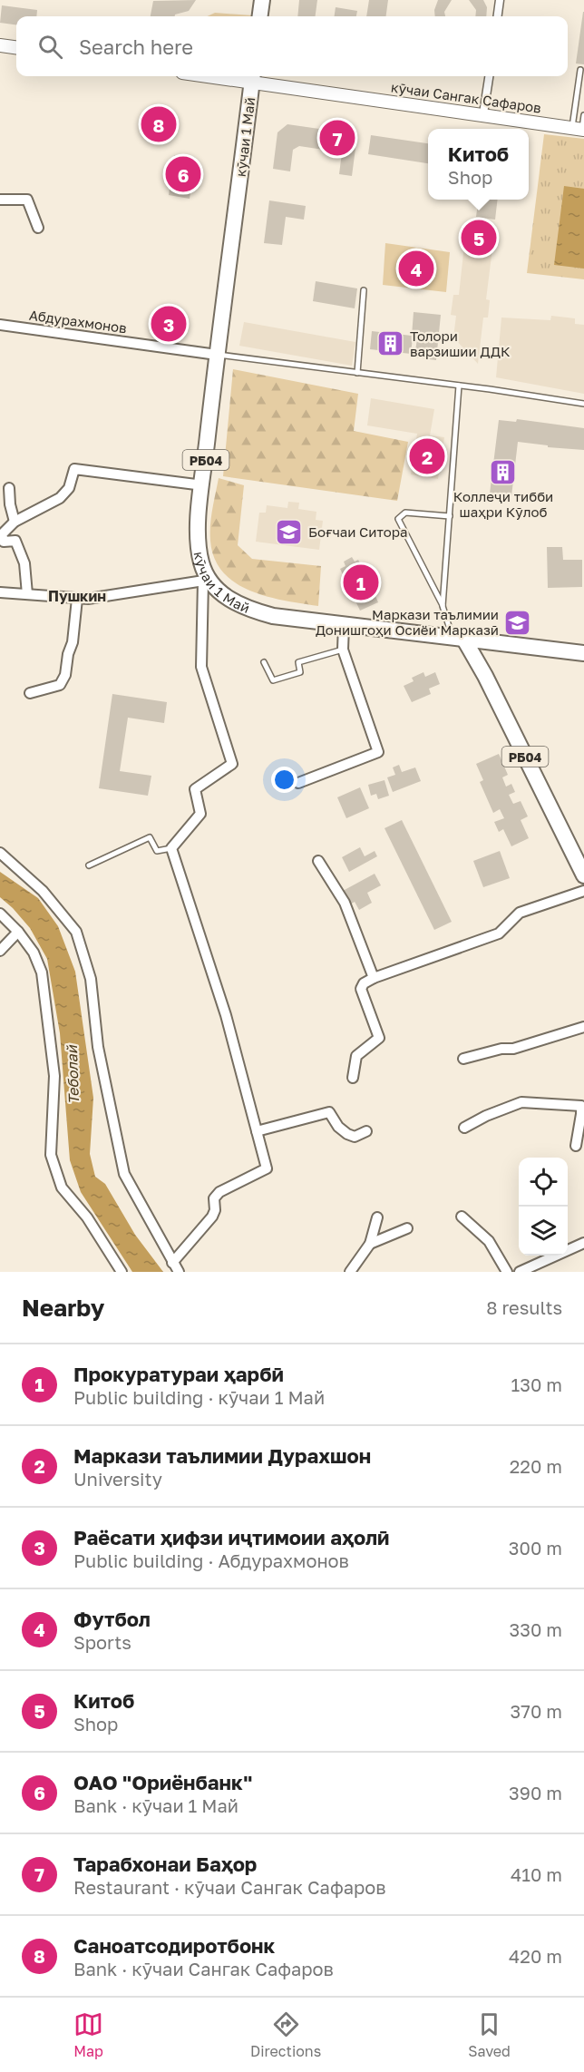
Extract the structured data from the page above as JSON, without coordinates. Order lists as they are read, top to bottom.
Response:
{
  "streets": {
    "main road": ["кӯчаи 1 Май", "РБ04"],
    "street": ["кӯчаи Сангак Сафаров", "Абдурахмонов"]
  },
  "crossings": [
    ["кӯчаи Сангак Сафаров", "кӯчаи 1 Май"],
    ["кӯчаи 1 Май", "Абдурахмонов"],
    ["кӯчаи 1 Май", "РБ04"]
  ],
  "districts": ["Пушкин"],
  "water": ["Теболай"],
  "places": {
    "building": ["Толори варзишии ДДК", "Коллеҷи тибби шаҳри Кӯлоб"],
    "school or university": ["Боғчаи Ситора", "Маркази таълимии Донишгоҳи Осиёи Марказӣ"]
  },
  "page": {
    "search": "Search here",
    "pins": [
      "8",
      "7",
      "6",
      "5",
      "4",
      "3",
      "2",
      "1"
    ],
    "popup": ["Китоб", "Shop"],
    "heading": ["Nearby", "8 results"],
    "list": [
      {
        "mark": "1",
        "name": "Прокуратураи ҳарбӣ",
        "note": "Public building · кӯчаи 1 Май",
        "value": "130 m"
      },
      {
        "mark": "2",
        "name": "Маркази таълимии Дурахшон",
        "note": "University",
        "value": "220 m"
      },
      {
        "mark": "3",
        "name": "Раёсати ҳифзи иҷтимоии аҳолӣ",
        "note": "Public building · Абдурахмонов",
        "value": "300 m"
      },
      {
        "mark": "4",
        "name": "Футбол",
        "note": "Sports",
        "value": "330 m"
      },
      {
        "mark": "5",
        "name": "Китоб",
        "note": "Shop",
        "value": "370 m"
      },
      {
        "mark": "6",
        "name": "ОАО \"Ориёнбанк\"",
        "note": "Bank · кӯчаи 1 Май",
        "value": "390 m"
      },
      {
        "mark": "7",
        "name": "Тарабхонаи Баҳор",
        "note": "Restaurant · кӯчаи Сангак Сафаров",
        "value": "410 m"
      },
      {
        "mark": "8",
        "name": "Саноатсодиротбонк",
        "note": "Bank · кӯчаи Сангак Сафаров",
        "value": "420 m"
      }
    ],
    "nav": ["Map", "Directions", "Saved"]
  }
}
